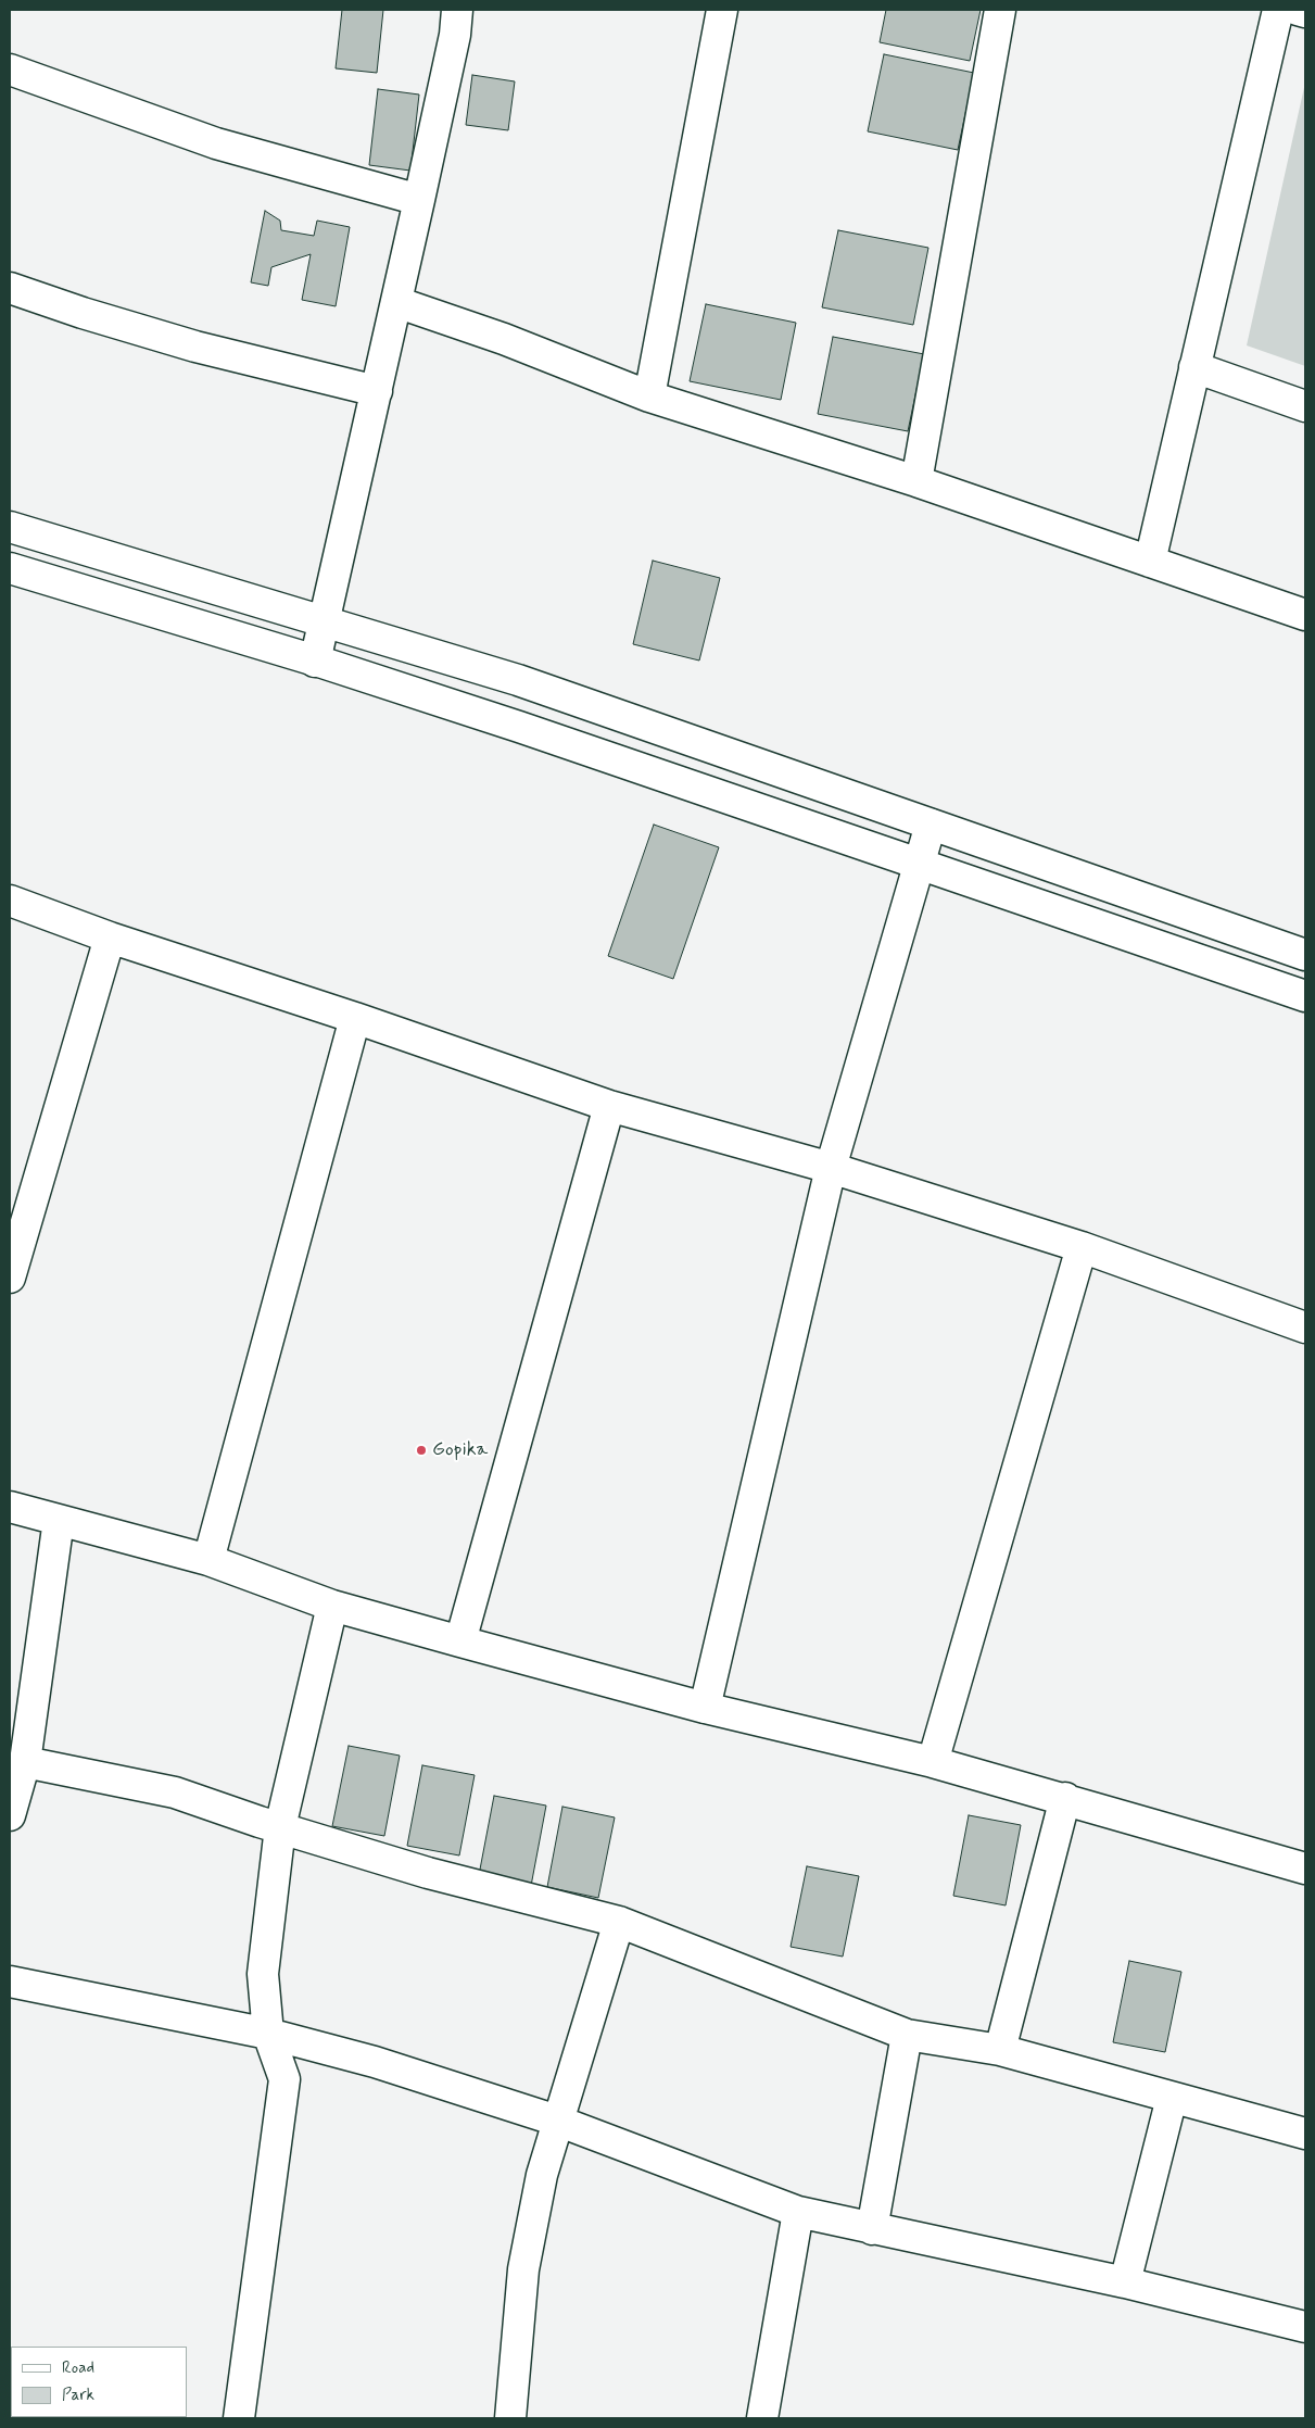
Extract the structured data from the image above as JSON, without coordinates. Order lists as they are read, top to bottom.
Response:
{
  "places": ["Gopika"],
  "legend": ["Road", "Park"]
}
